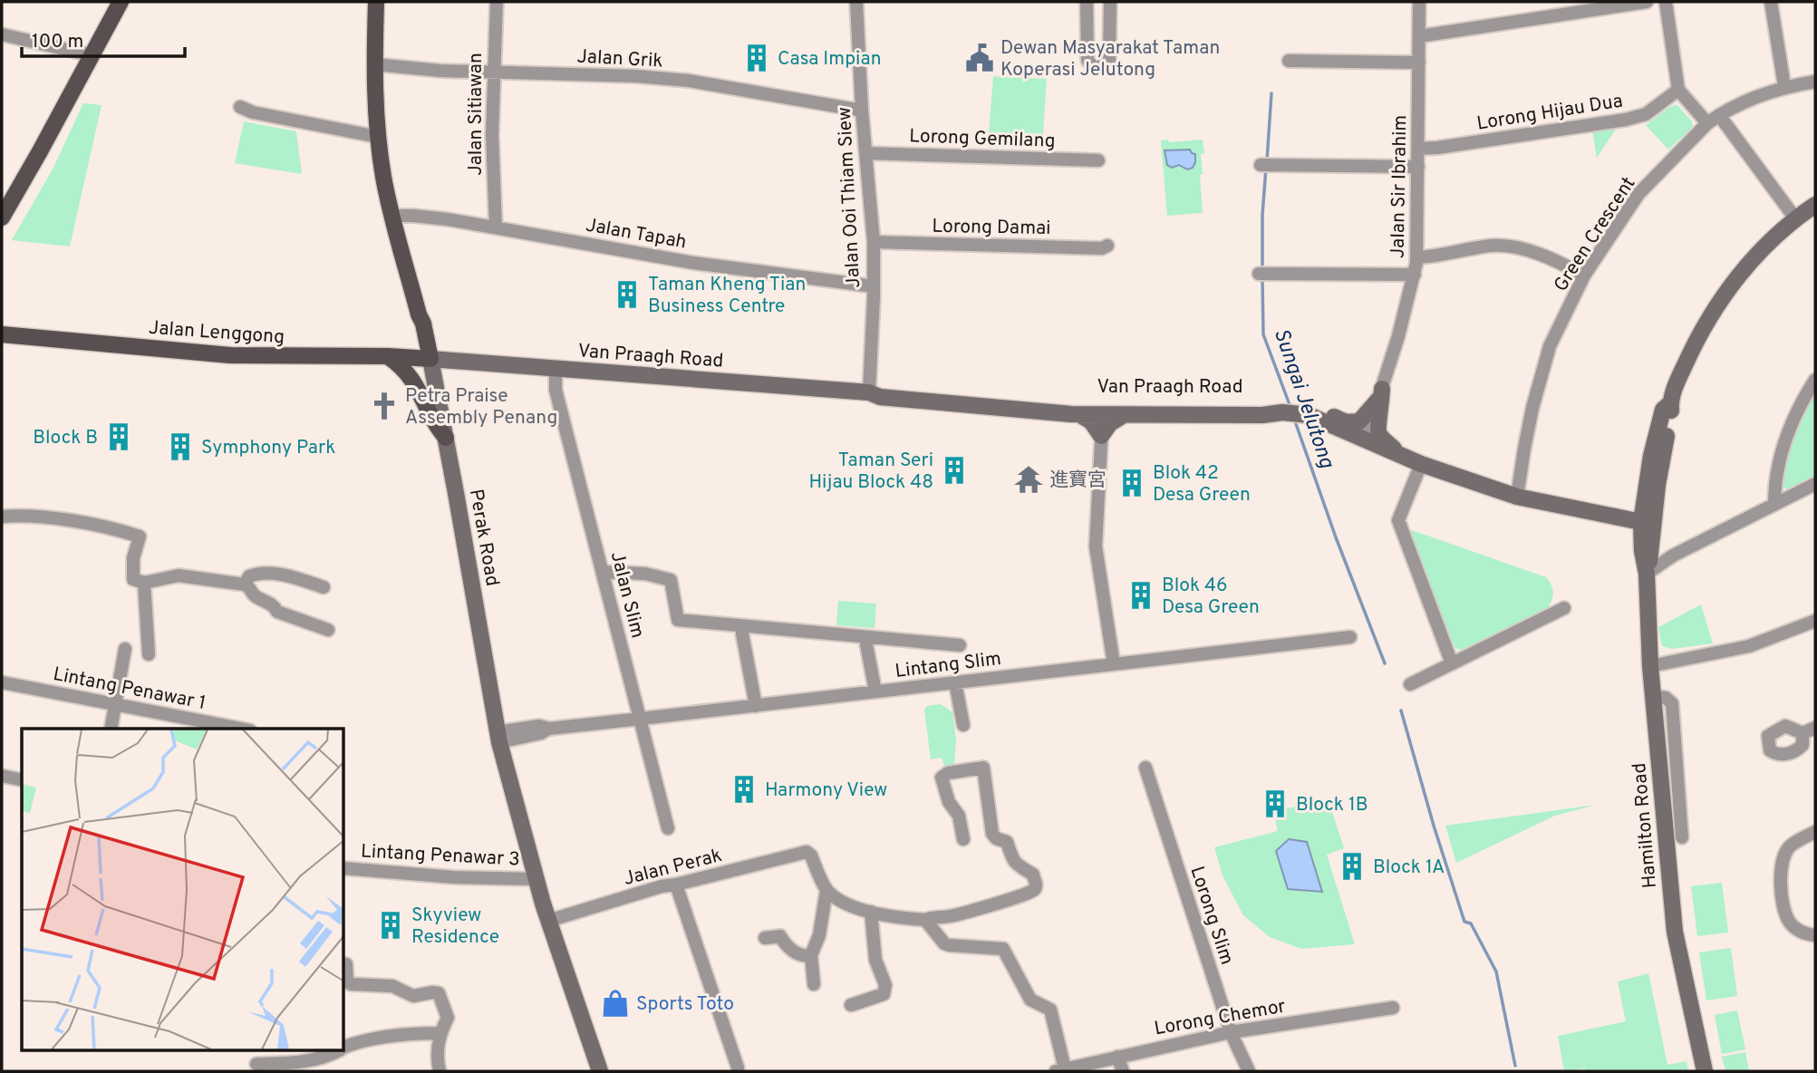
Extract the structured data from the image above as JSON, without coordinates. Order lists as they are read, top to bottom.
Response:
{
  "streets": {
    "main road": [
      "Jalan Lenggong",
      "Van Praagh Road",
      "Perak Road",
      "Hamilton Road"
    ],
    "street": [
      "Jalan Grik",
      "Lorong Hijau Dua",
      "Jalan Sitiawan",
      "Lorong Gemilang",
      "Jalan Sir Ibrahim",
      "Jalan Ooi Thiam Siew",
      "Lorong Damai",
      "Jalan Tapah",
      "Green Crescent",
      "Jalan Slim",
      "Lintang Slim",
      "Lintang Penawar 1",
      "Lintang Penawar 3",
      "Jalan Perak",
      "Lorong Slim",
      "Lorong Chemor"
    ]
  },
  "crossings": [
    ["Jalan Grik", "Jalan Sitiawan"],
    ["Jalan Grik", "Jalan Ooi Thiam Siew"],
    ["Jalan Grik", "Perak Road"],
    ["Lorong Hijau Dua", "Jalan Sir Ibrahim"],
    ["Jalan Sitiawan", "Jalan Tapah"],
    ["Lorong Gemilang", "Jalan Ooi Thiam Siew"],
    ["Jalan Sir Ibrahim", "Van Praagh Road"],
    ["Jalan Ooi Thiam Siew", "Lorong Damai"],
    ["Jalan Ooi Thiam Siew", "Jalan Tapah"],
    ["Jalan Ooi Thiam Siew", "Van Praagh Road"],
    ["Jalan Tapah", "Perak Road"],
    ["Green Crescent", "Van Praagh Road"],
    ["Jalan Lenggong", "Van Praagh Road"],
    ["Jalan Lenggong", "Perak Road"],
    ["Van Praagh Road", "Perak Road"],
    ["Van Praagh Road", "Jalan Slim"],
    ["Van Praagh Road", "Hamilton Road"],
    ["Perak Road", "Lintang Slim"],
    ["Perak Road", "Lintang Penawar 3"],
    ["Perak Road", "Jalan Perak"],
    ["Jalan Slim", "Lintang Slim"],
    ["Lorong Slim", "Lorong Chemor"]
  ],
  "water": ["Sungai Jelutong"],
  "places": {
    "building": [
      "Casa Impian",
      "Taman Kheng Tian Business Centre",
      "Block B",
      "Symphony Park",
      "Taman Seri Hijau Block 48",
      "Blok 42 Desa Green",
      "Blok 46 Desa Green",
      "Harmony View",
      "Block 1B",
      "Block 1A",
      "Skyview Residence"
    ],
    "public building": ["Dewan Masyarakat Taman Koperasi Jelutong"],
    "church": ["Petra Praise Assembly Penang"],
    "temple": ["進寶宮"],
    "shop": ["Sports Toto"]
  },
  "scale_bar": "100 m"
}
